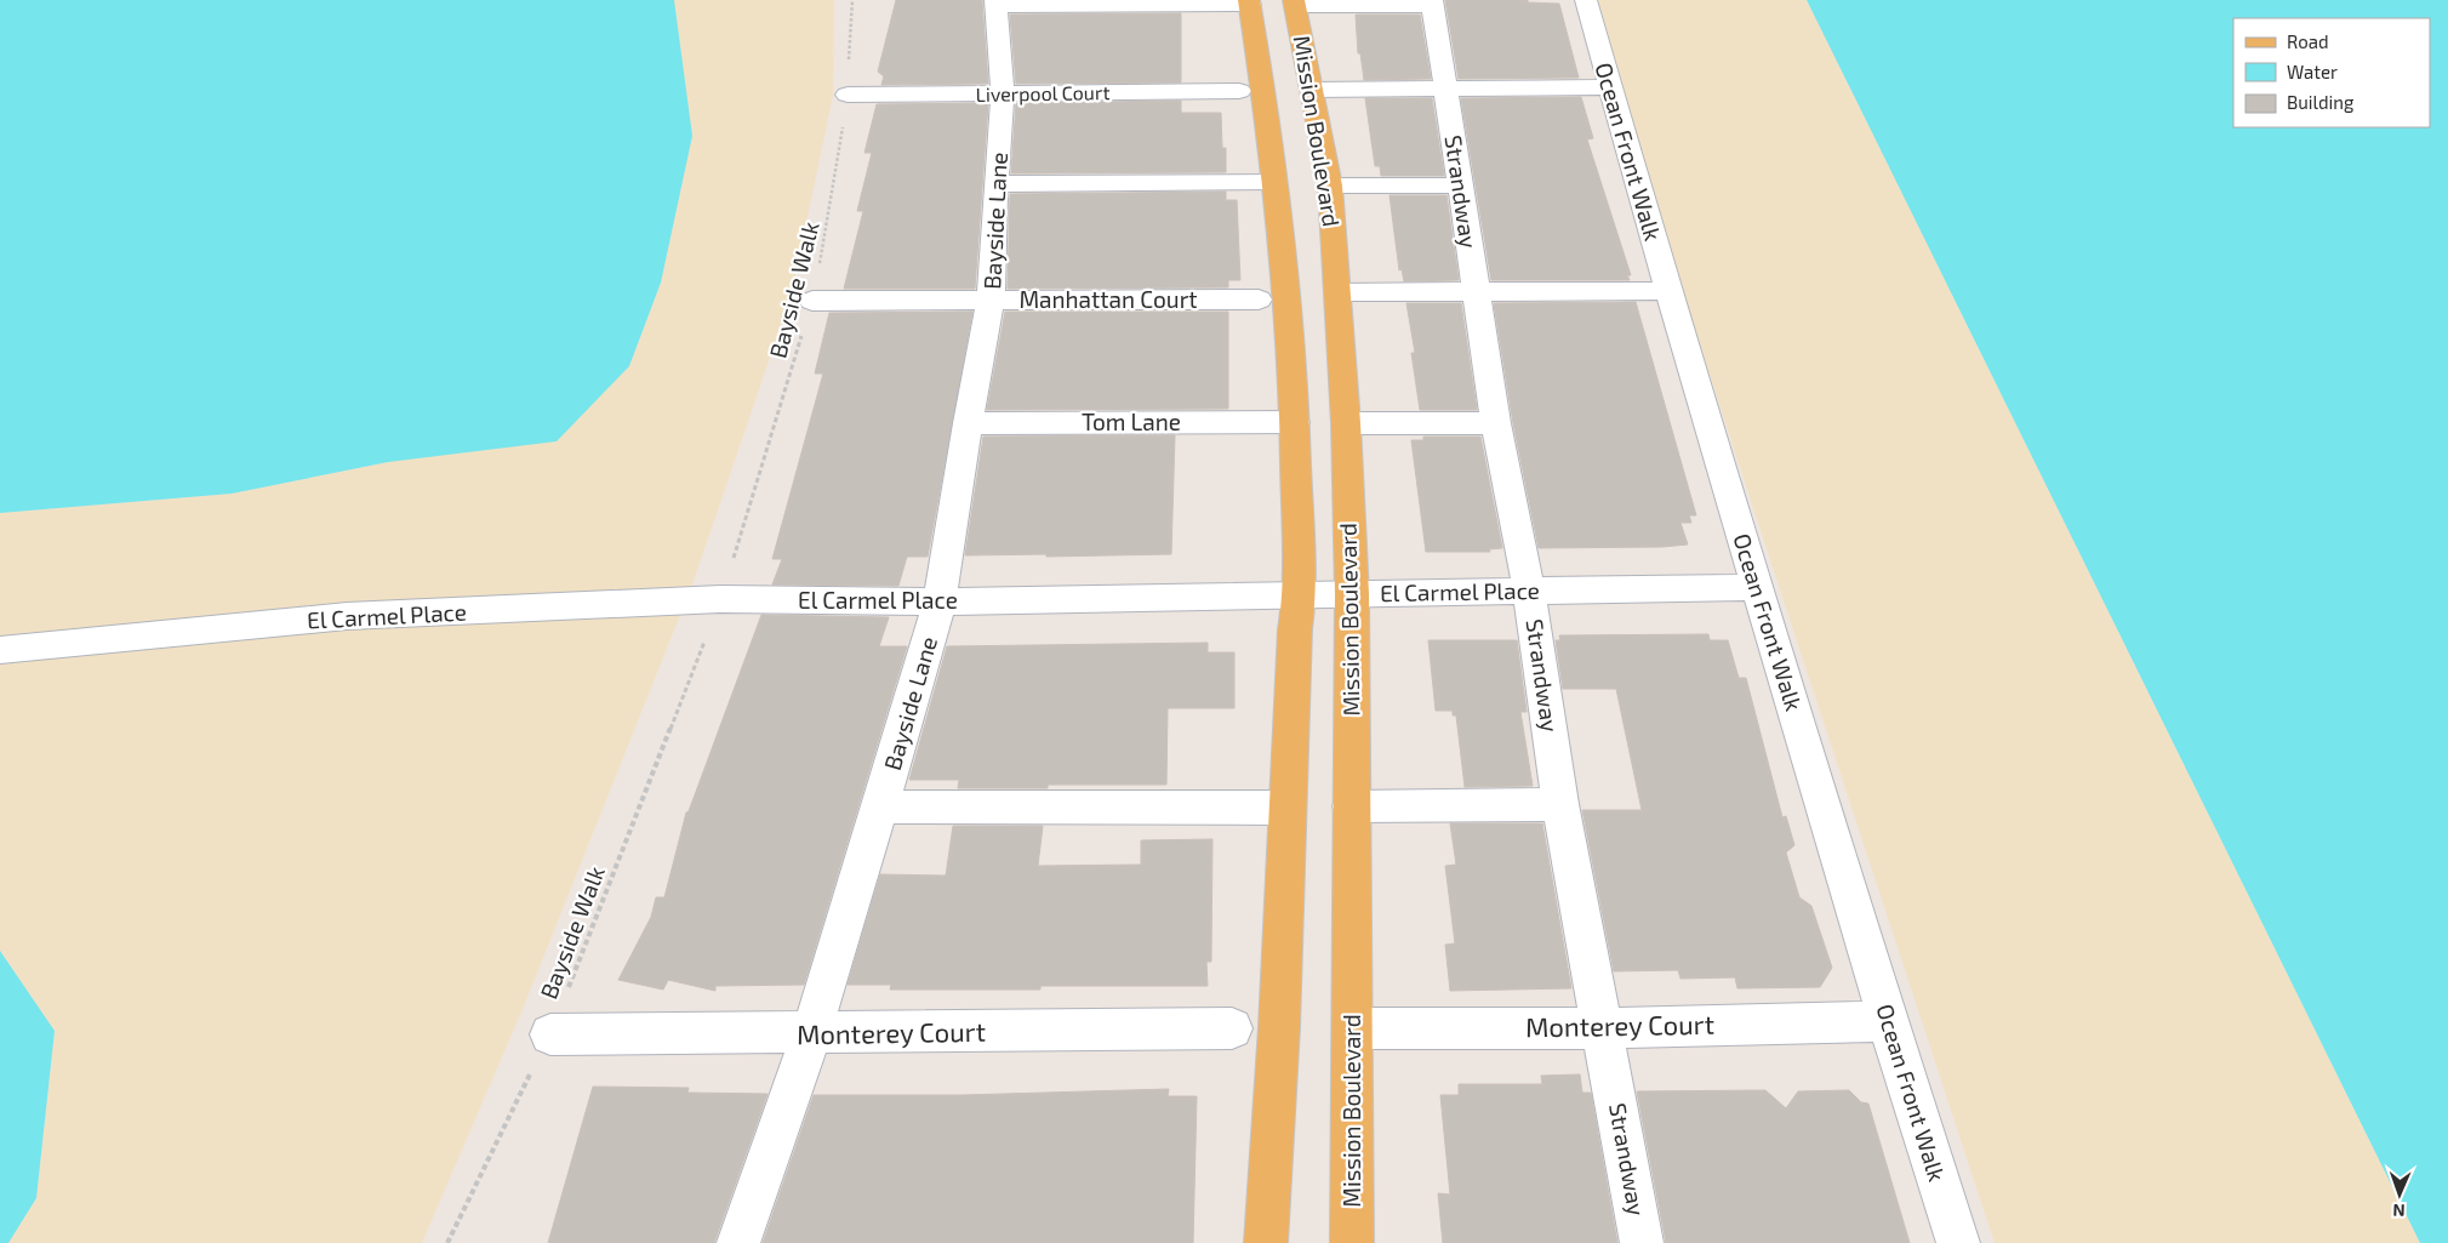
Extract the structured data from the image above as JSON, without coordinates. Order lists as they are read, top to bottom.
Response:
{
  "streets": {
    "main road": ["Mission Boulevard"],
    "street": [
      "Liverpool Court",
      "Ocean Front Walk",
      "Strandway",
      "Bayside Lane",
      "Manhattan Court",
      "Tom Lane",
      "El Carmel Place",
      "Monterey Court"
    ],
    "path": ["Bayside Walk"]
  },
  "crossings": [
    ["Liverpool Court", "Bayside Lane"],
    ["Liverpool Court", "Bayside Walk"],
    ["Mission Boulevard", "Tom Lane"],
    ["Mission Boulevard", "El Carmel Place"],
    ["Mission Boulevard", "Monterey Court"],
    ["Ocean Front Walk", "El Carmel Place"],
    ["Ocean Front Walk", "Monterey Court"],
    ["Strandway", "El Carmel Place"],
    ["Strandway", "Monterey Court"],
    ["Bayside Lane", "Manhattan Court"],
    ["Bayside Lane", "Tom Lane"],
    ["Bayside Lane", "El Carmel Place"],
    ["Bayside Lane", "Monterey Court"],
    ["Bayside Walk", "Manhattan Court"],
    ["Bayside Walk", "Monterey Court"]
  ],
  "legend": ["Road", "Water", "Building"],
  "north": "bottom"
}
